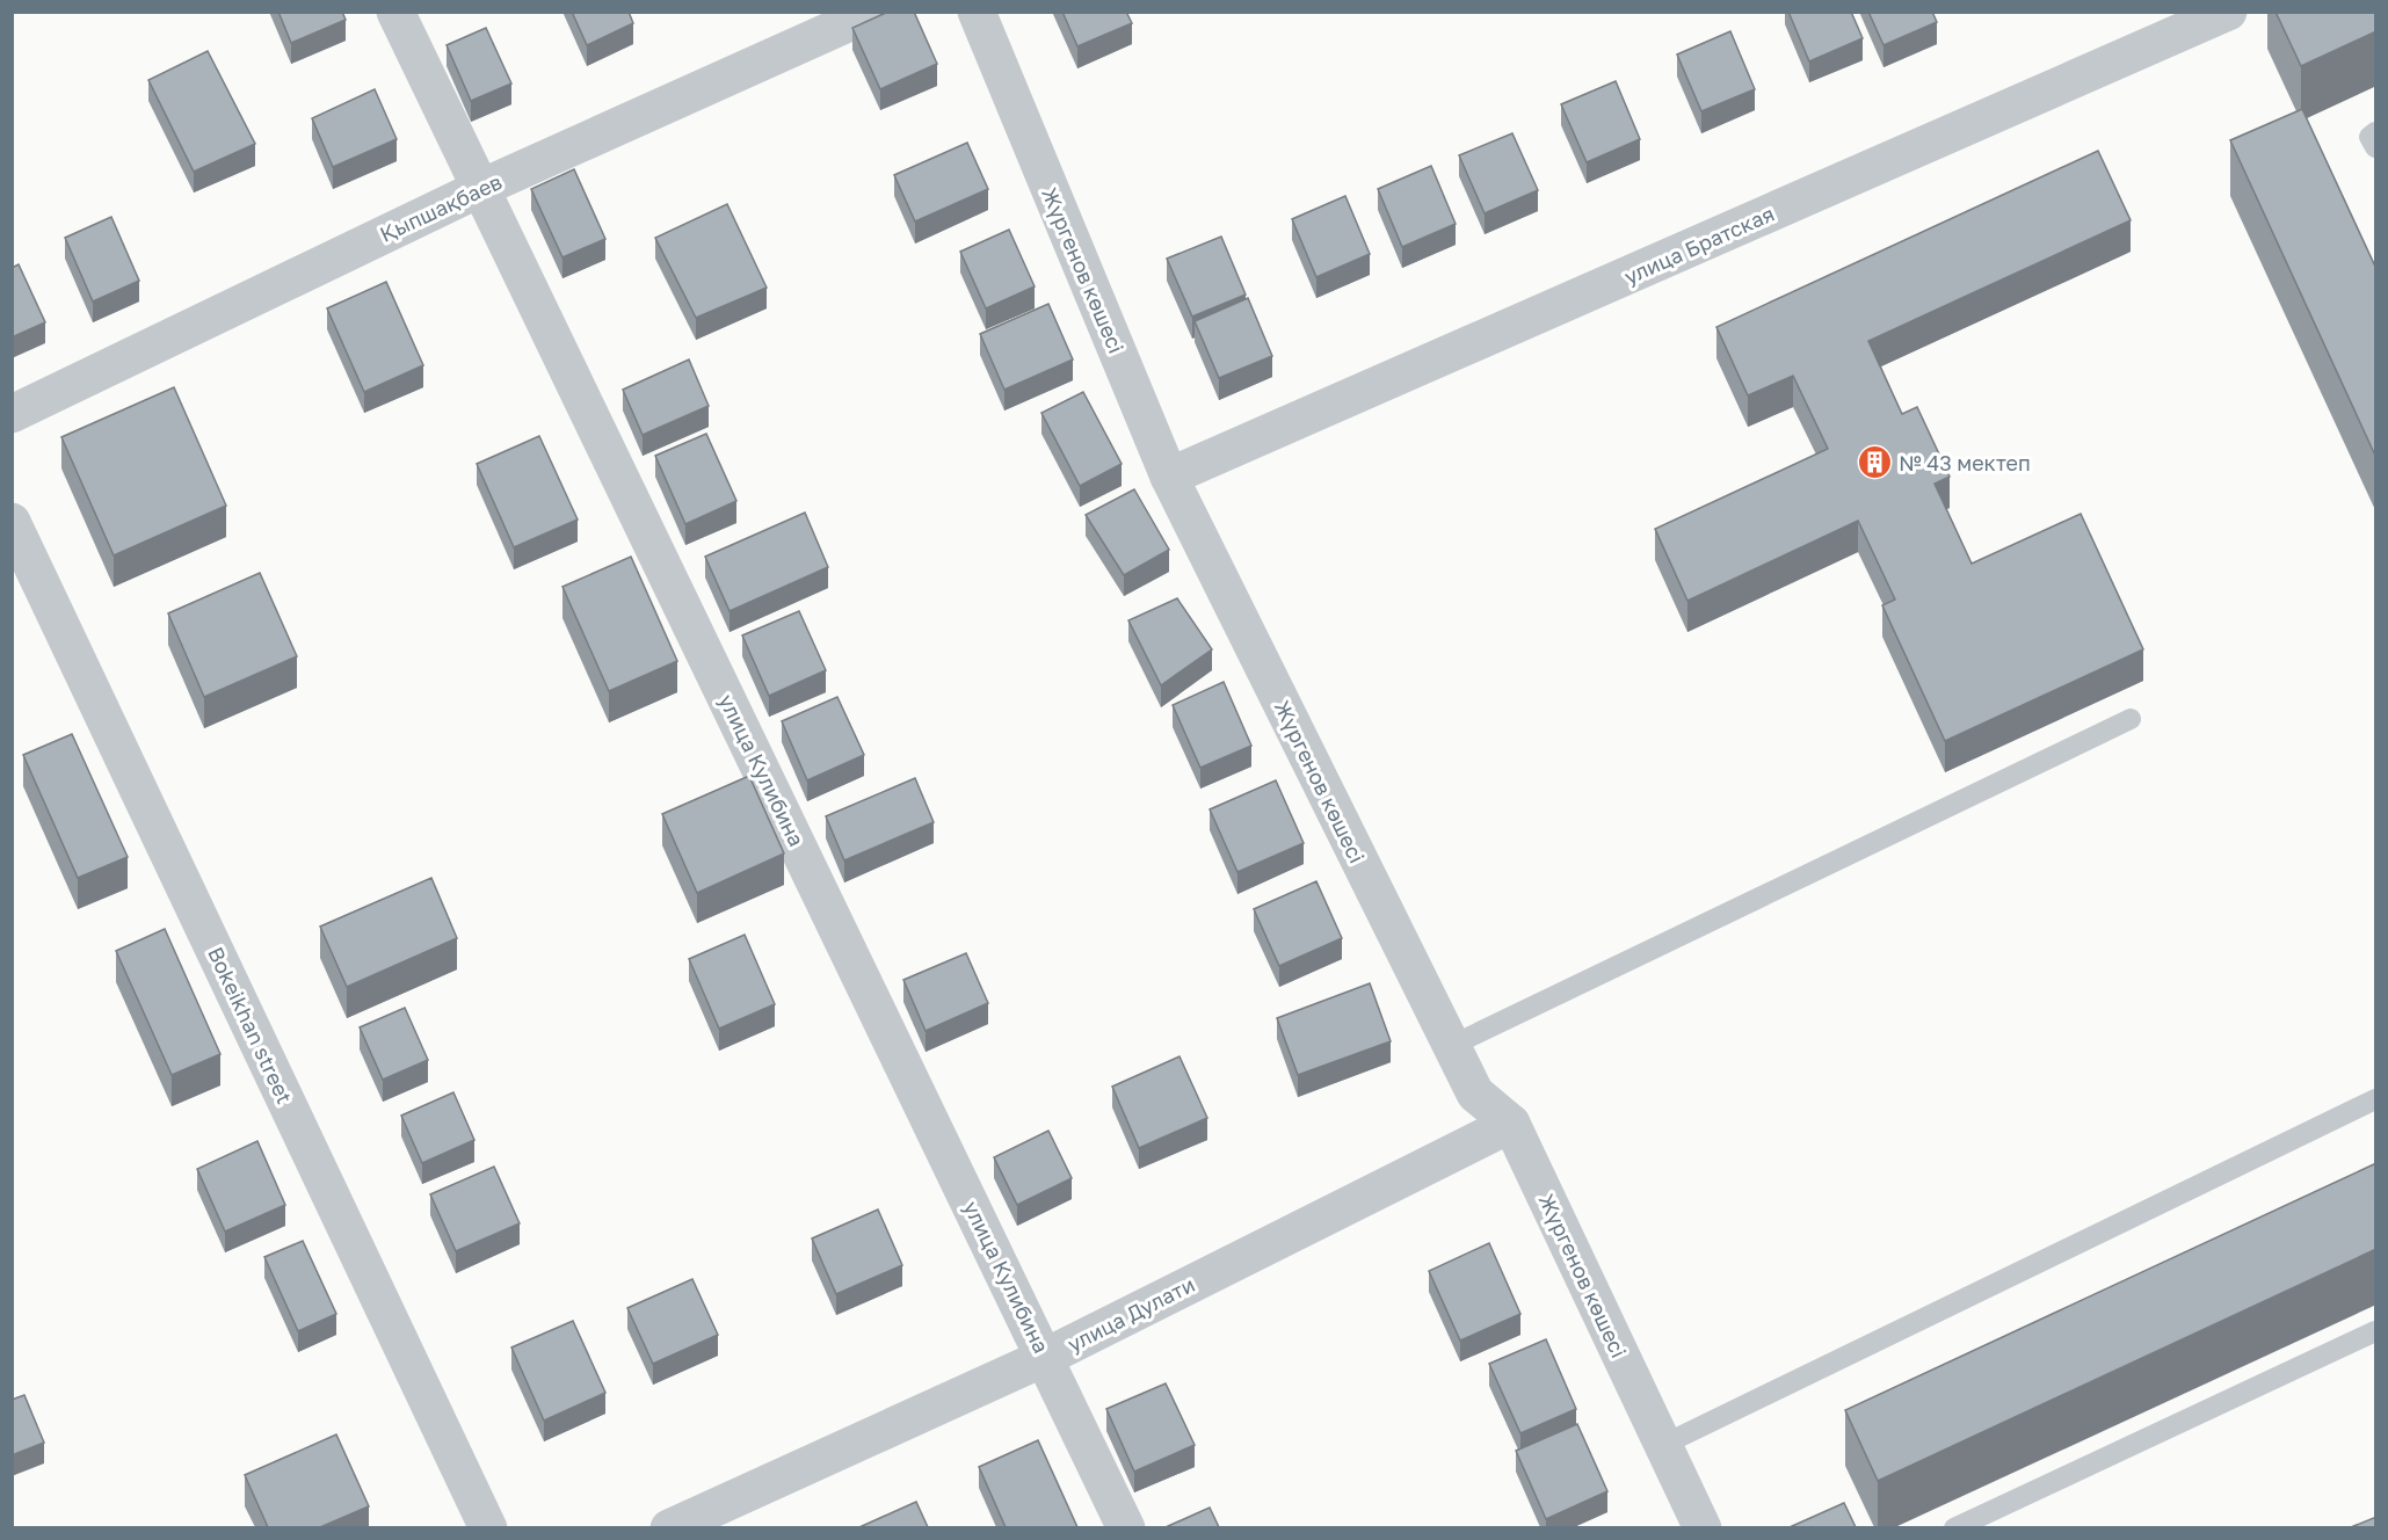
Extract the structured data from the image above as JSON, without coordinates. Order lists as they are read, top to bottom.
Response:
{
  "streets": {
    "street": [
      "Қыпшақбаев",
      "улица Братская",
      "Жүргенов көшесі",
      "улица Кулибина",
      "Bokeikhan street",
      "улица Дулати"
    ]
  },
  "crossings": [
    ["Қыпшақбаев", "улица Кулибина"],
    ["улица Братская", "Жүргенов көшесі"],
    ["Жүргенов көшесі", "улица Дулати"],
    ["улица Кулибина", "улица Дулати"]
  ],
  "places": {
    "building": ["№ 43 мектеп"]
  }
}
